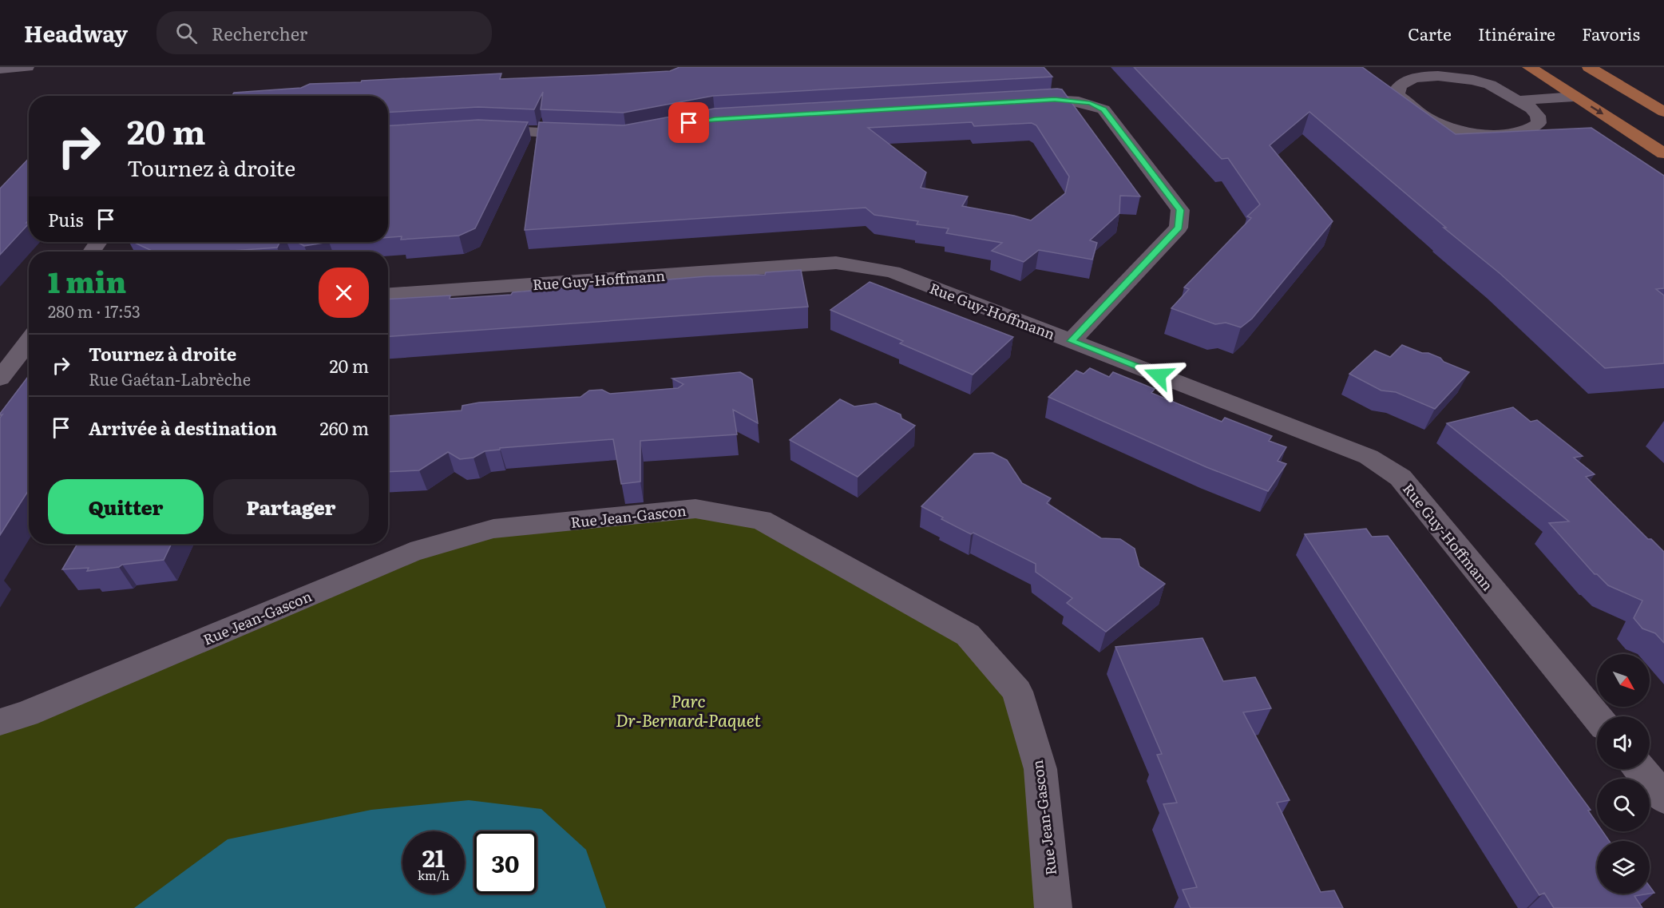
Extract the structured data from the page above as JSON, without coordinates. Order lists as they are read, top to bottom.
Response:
{
  "streets": {
    "street": ["Rue Guy-Hoffmann", "Rue Jean-Gascon"]
  },
  "parks": ["Parc Dr-Bernard-Paquet"],
  "north": "bottom right",
  "page": {
    "header": "Headway",
    "search": "Rechercher",
    "nav": ["Carte", "Itinéraire", "Favoris"],
    "turn": ["20 m", "Tournez à droite"],
    "then": "Puis",
    "heading": ["1 min", "280 m · 17:53"],
    "list": [
      {
        "name": "Tournez à droite",
        "note": "Rue Gaétan-Labrèche",
        "value": "20 m"
      },
      {
        "name": "Arrivée à destination",
        "value": "260 m"
      }
    ],
    "buttons": ["Quitter", "Partager"],
    "speed": "21 km/h",
    "limit": "30"
  }
}
